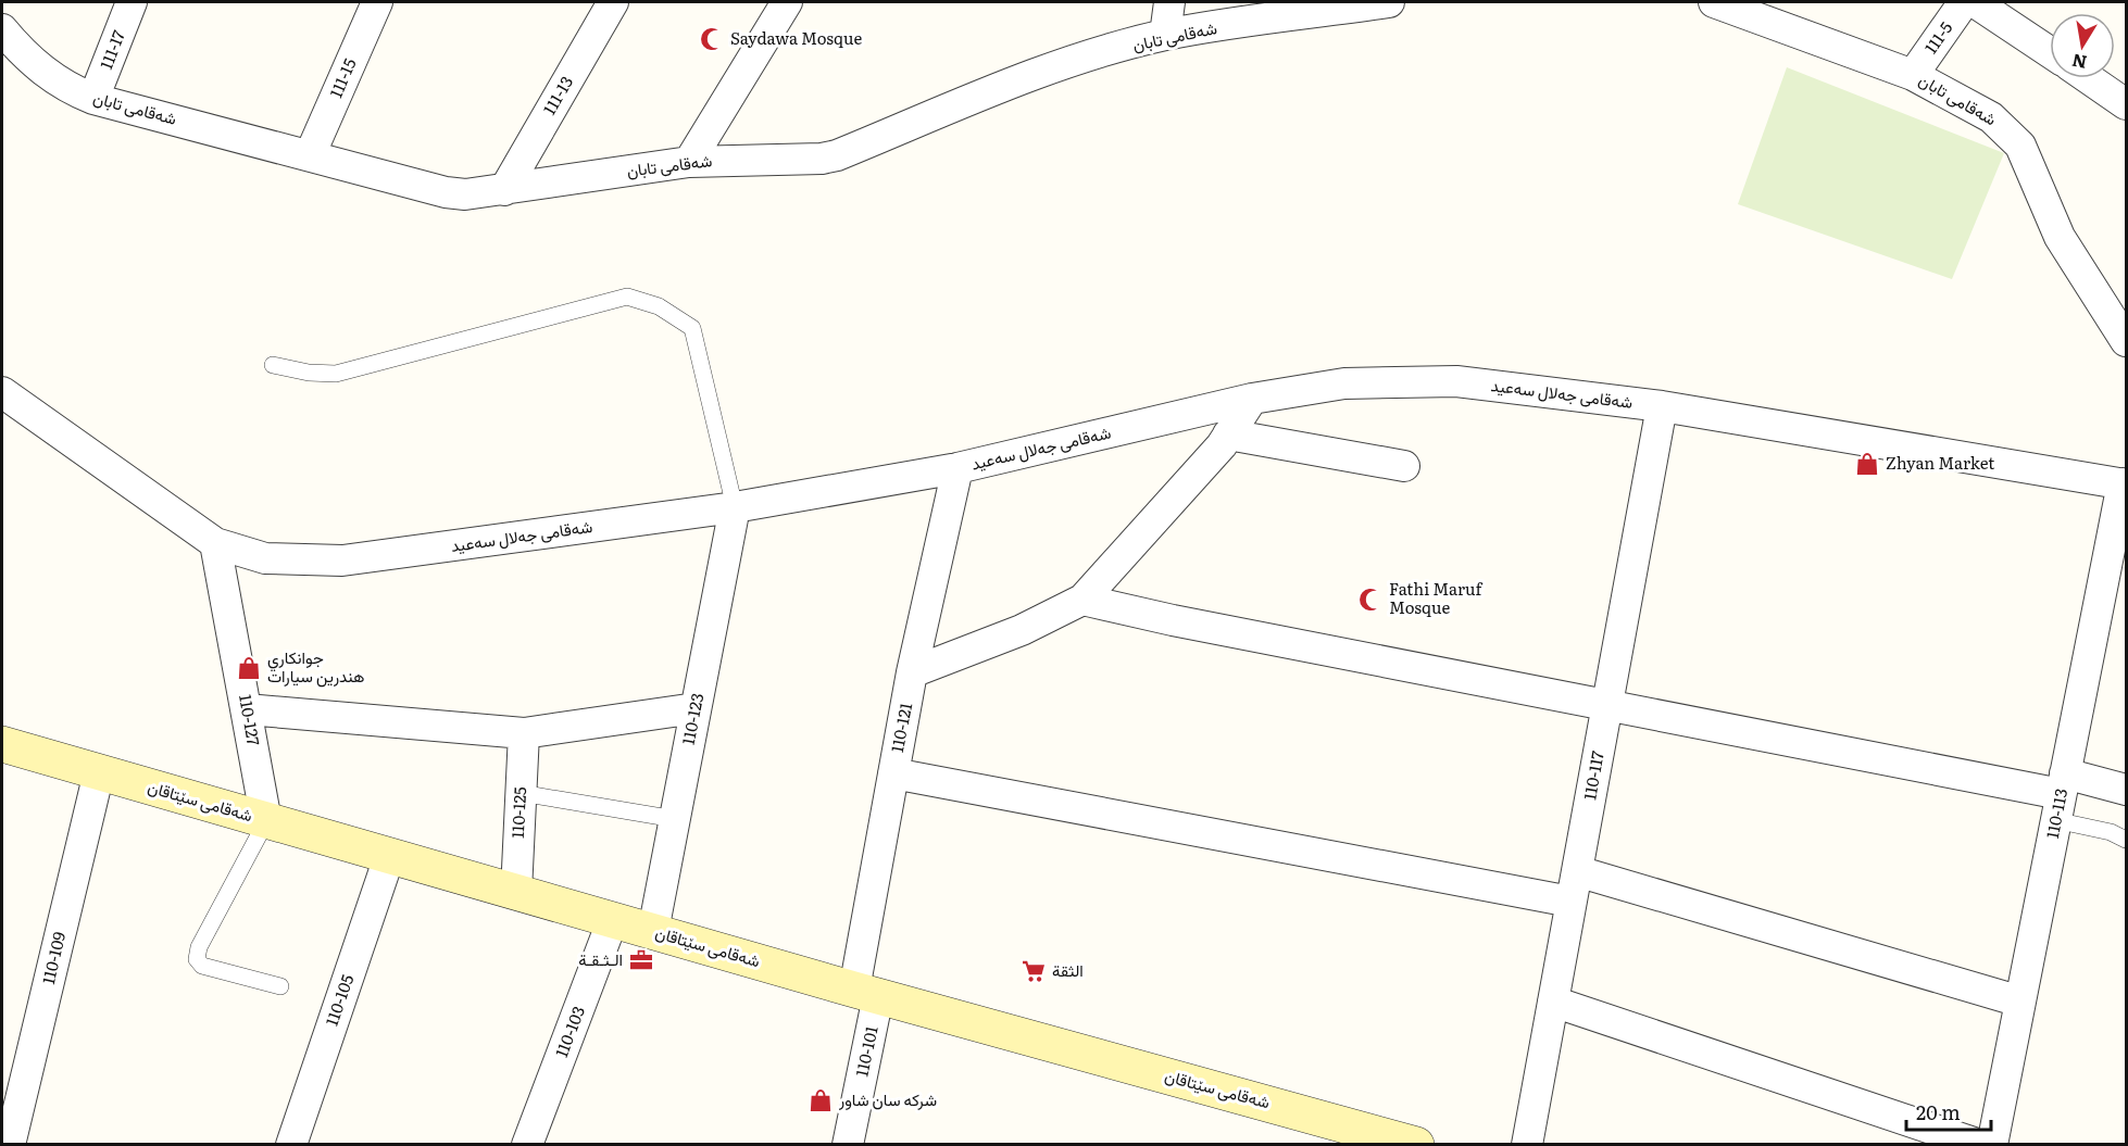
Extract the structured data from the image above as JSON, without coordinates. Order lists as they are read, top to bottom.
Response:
{
  "streets": {
    "main road": ["شەقامی سێتاقان"],
    "street": [
      "شەقامی تابان",
      "111-5",
      "111-17",
      "111-15",
      "111-13",
      "شەقامی جەلال سەعید",
      "110-123",
      "110-127",
      "110-121",
      "110-117",
      "110-125",
      "110-113",
      "110-109",
      "110-105",
      "110-103",
      "110-101"
    ]
  },
  "crossings": [
    ["شەقامی تابان", "111-5"],
    ["شەقامی تابان", "111-17"],
    ["شەقامی تابان", "111-15"],
    ["شەقامی تابان", "111-13"],
    ["شەقامی جەلال سەعید", "110-123"],
    ["شەقامی جەلال سەعید", "110-127"],
    ["شەقامی جەلال سەعید", "110-121"],
    ["شەقامی جەلال سەعید", "110-117"],
    ["شەقامی جەلال سەعید", "110-113"],
    ["110-123", "شەقامی سێتاقان"],
    ["110-127", "شەقامی سێتاقان"],
    ["110-121", "شەقامی سێتاقان"],
    ["110-121", "110-101"],
    ["شەقامی سێتاقان", "110-125"],
    ["شەقامی سێتاقان", "110-109"],
    ["شەقامی سێتاقان", "110-105"],
    ["شەقامی سێتاقان", "110-103"],
    ["شەقامی سێتاقان", "110-101"]
  ],
  "places": {
    "mosque": ["Saydawa Mosque", "Fathi Maruf Mosque"],
    "shop": ["Zhyan Market", "جوانكاري هندرين سيارات", "شرکە سان شاور"],
    "office": ["الـثـقـة"],
    "supermarket": ["الثقة"]
  },
  "scale_bar": "20 m",
  "north": "bottom"
}
